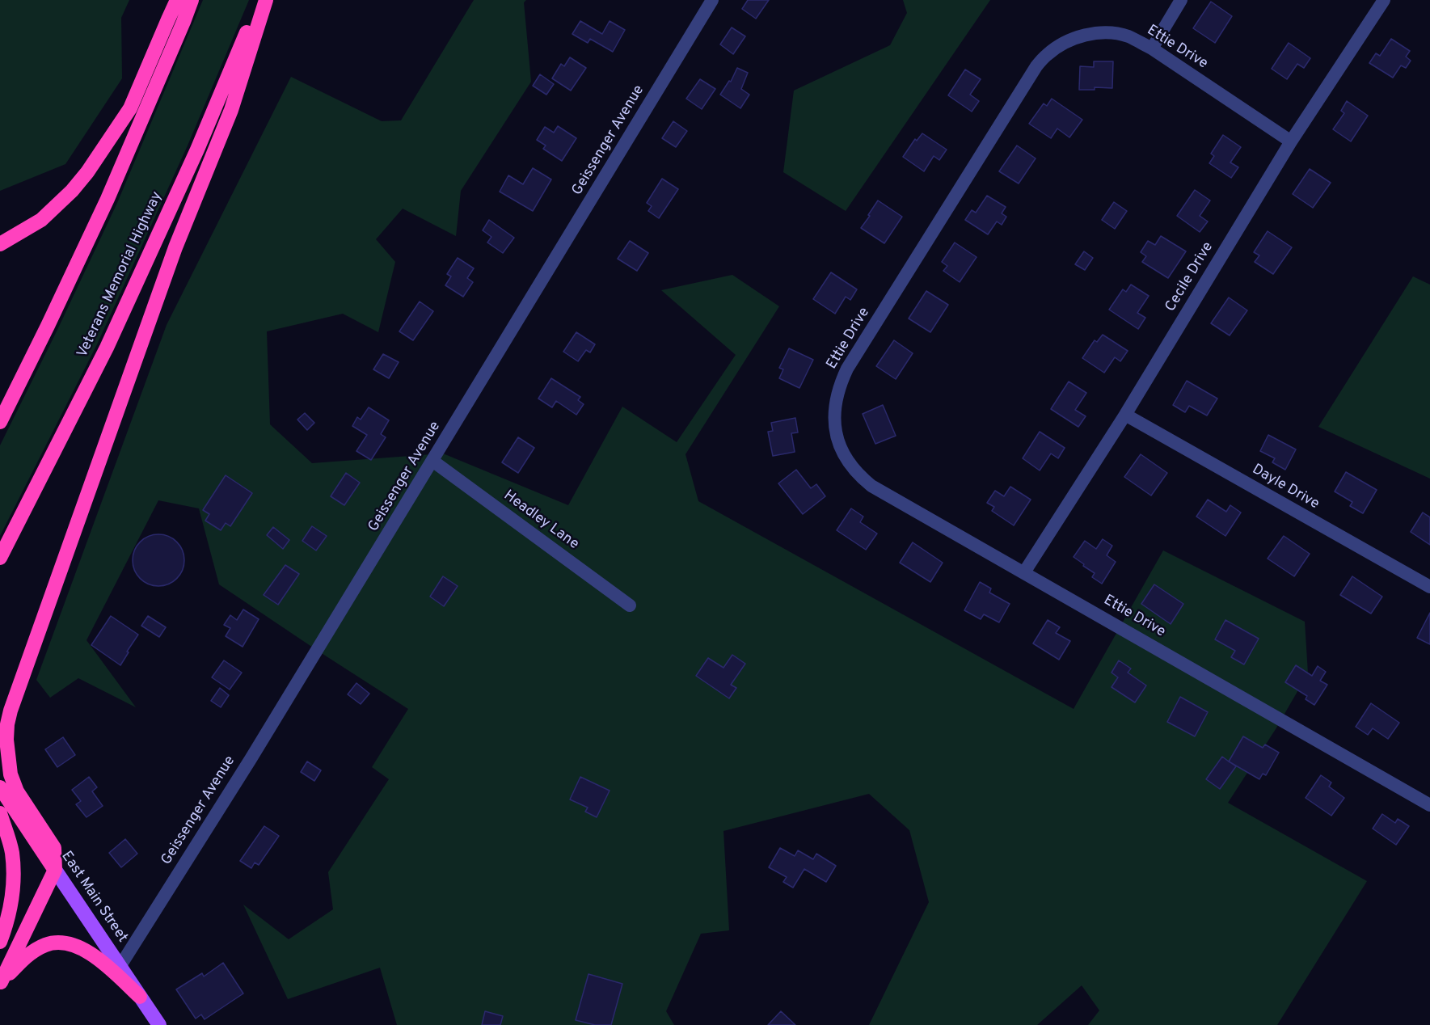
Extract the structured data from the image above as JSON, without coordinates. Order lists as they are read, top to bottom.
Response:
{
  "streets": {
    "highway": ["Veterans Memorial Highway", "East Main Street"],
    "street": [
      "Ettie Drive",
      "Geissenger Avenue",
      "Cecile Drive",
      "Dayle Drive",
      "Headley Lane"
    ]
  },
  "crossings": [
    ["Ettie Drive", "Cecile Drive"],
    ["Geissenger Avenue", "Headley Lane"],
    ["Geissenger Avenue", "East Main Street"],
    ["Cecile Drive", "Dayle Drive"]
  ]
}
